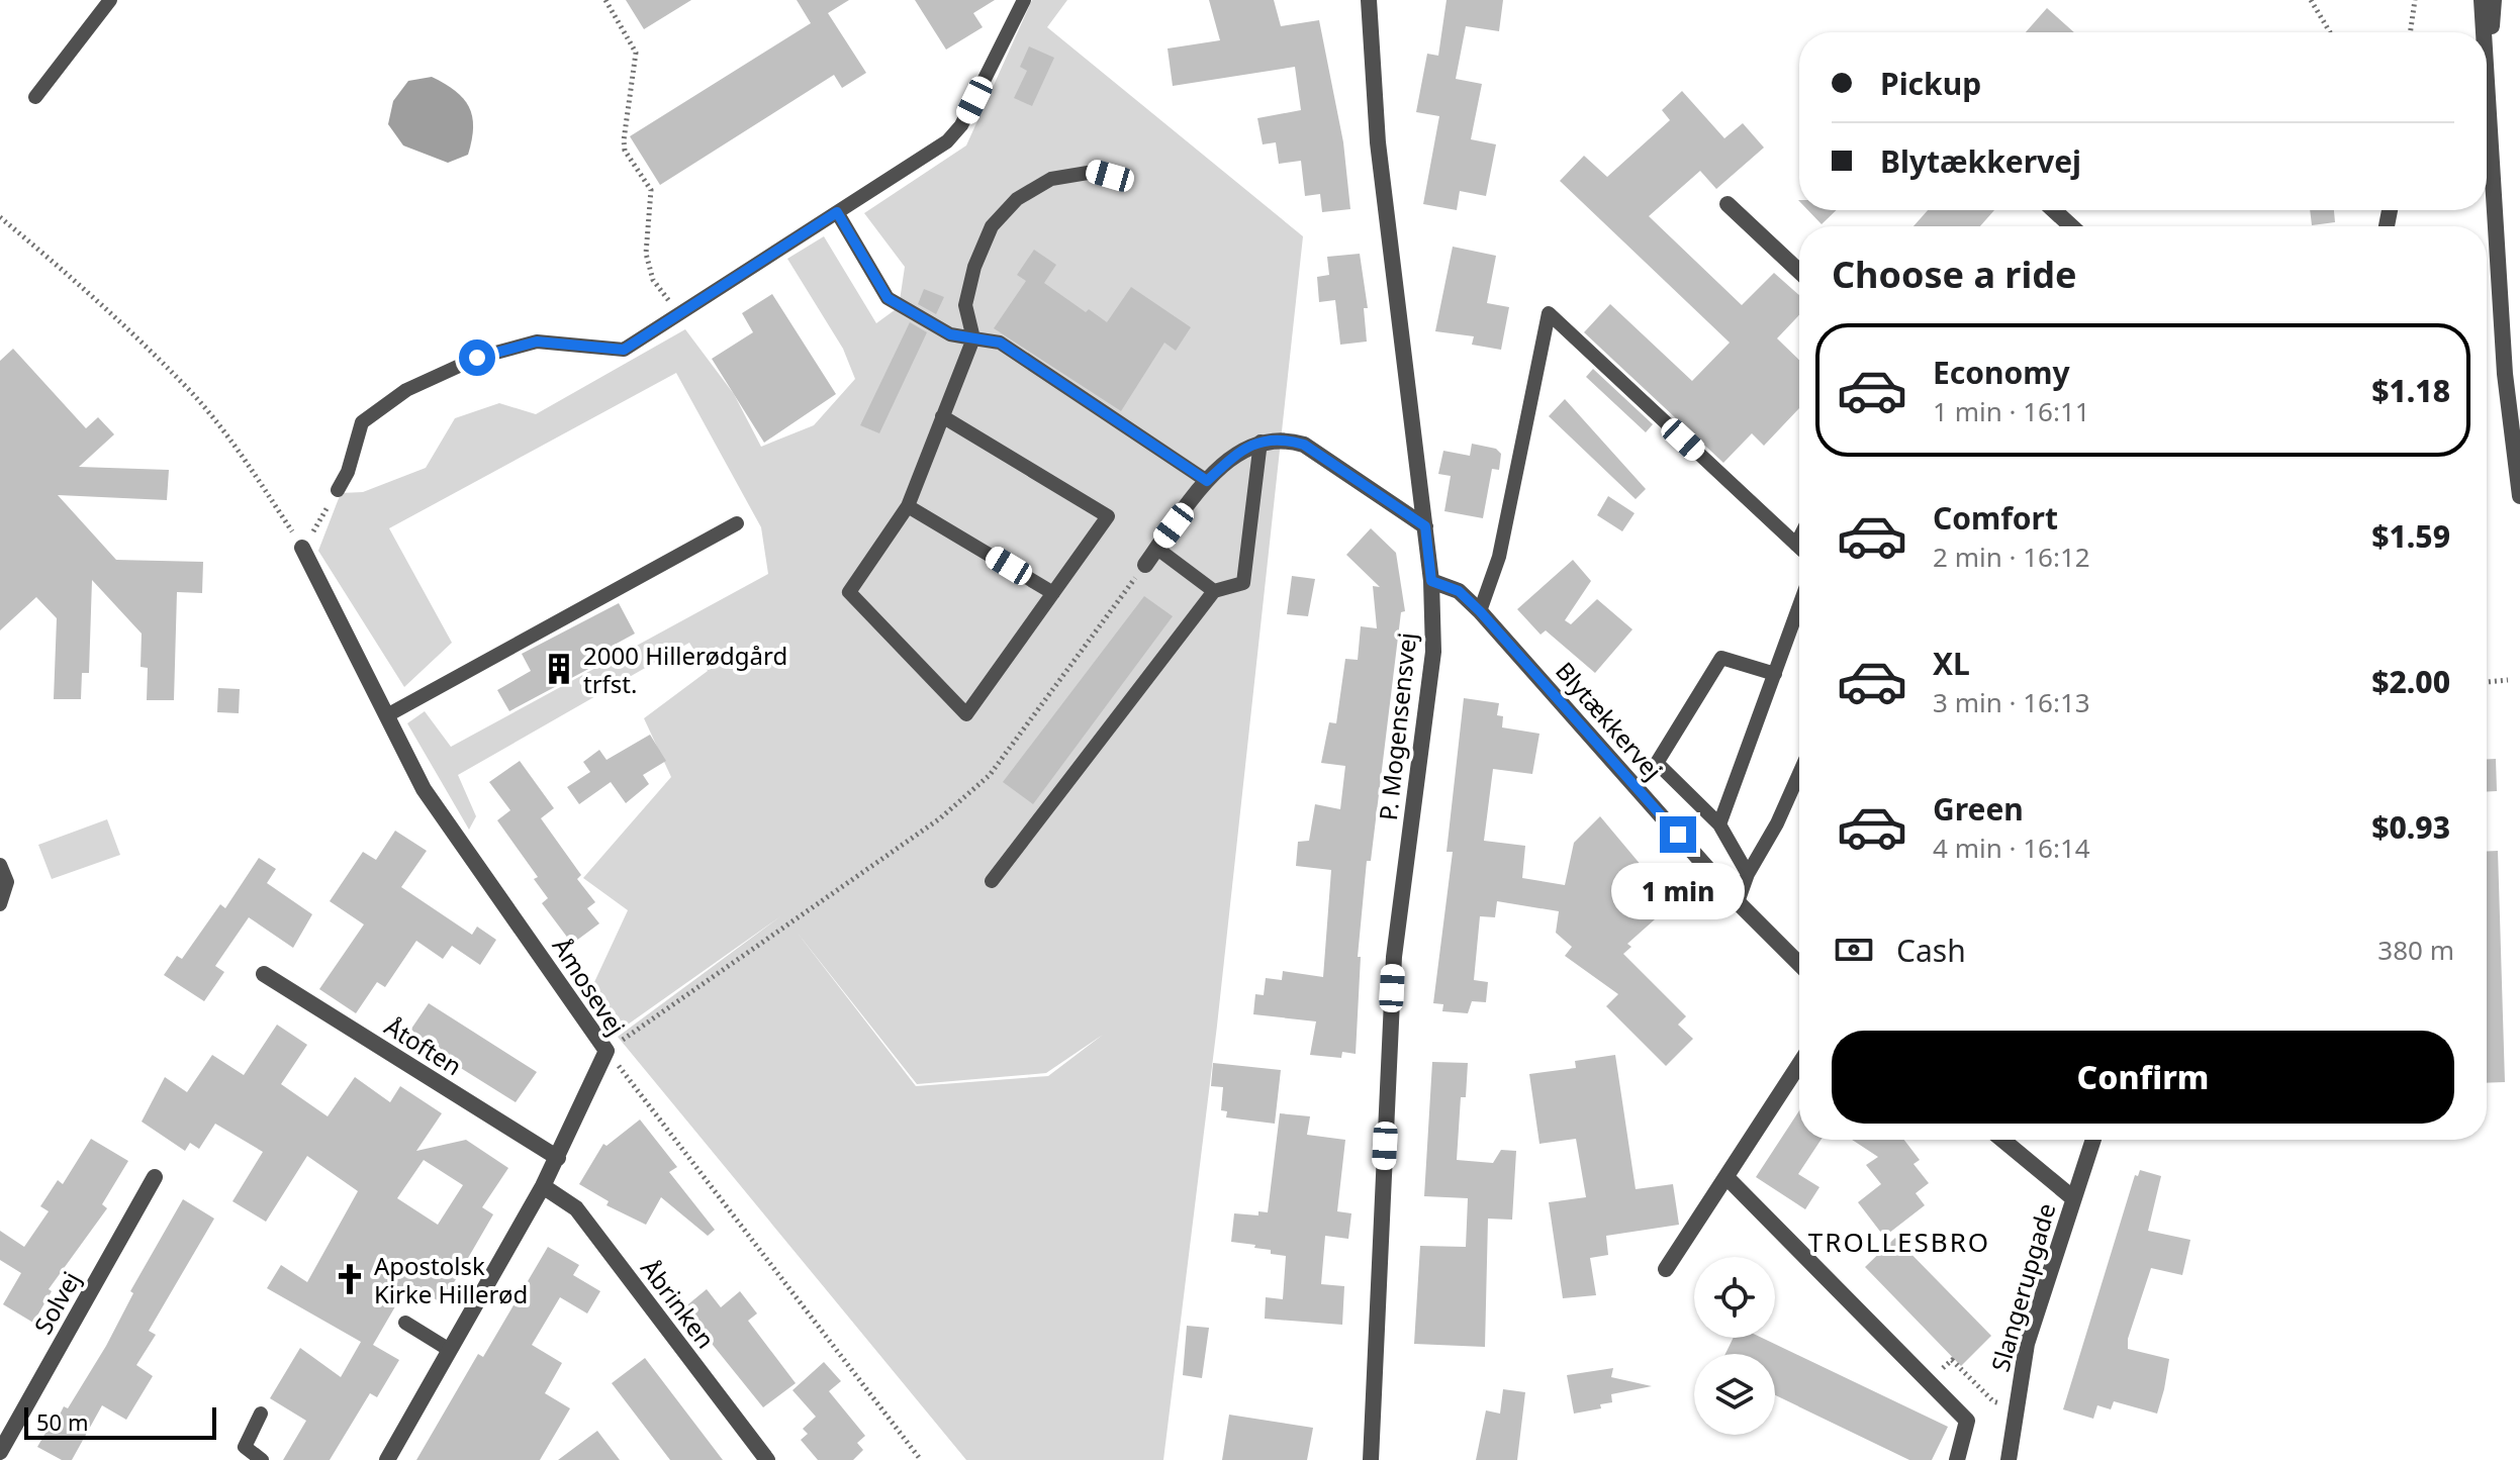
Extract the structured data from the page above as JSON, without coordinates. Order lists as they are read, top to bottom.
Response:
{
  "streets": {
    "street": [
      "Blytækkervej",
      "P. Mogensensvej",
      "Åmosevej",
      "Åtoften",
      "Slangerupgade",
      "Solvej",
      "Åbrinken"
    ]
  },
  "crossings": [
    ["Blytækkervej", "P. Mogensensvej"],
    ["Åmosevej", "Åtoften"],
    ["Åmosevej", "Åbrinken"]
  ],
  "districts": ["TROLLESBRO"],
  "places": {
    "building": ["2000 Hillerødgård trfst."],
    "church": ["Apostolsk Kirke Hillerød"]
  },
  "scale_bar": "50 m",
  "page": {
    "banner": ["Pickup", "Blytækkervej"],
    "heading": "Choose a ride",
    "list": [
      {
        "name": "Economy",
        "note": "1 min · 16:11",
        "value": "$1.18"
      },
      {
        "name": "Comfort",
        "note": "2 min · 16:12",
        "value": "$1.59"
      },
      {
        "name": "XL",
        "note": "3 min · 16:13",
        "value": "$2.00"
      },
      {
        "name": "Green",
        "note": "4 min · 16:14",
        "value": "$0.93"
      }
    ],
    "bubble": "1 min",
    "pay": ["Cash", "380 m"],
    "buttons": "Confirm",
    "scale": "50 m"
  }
}
